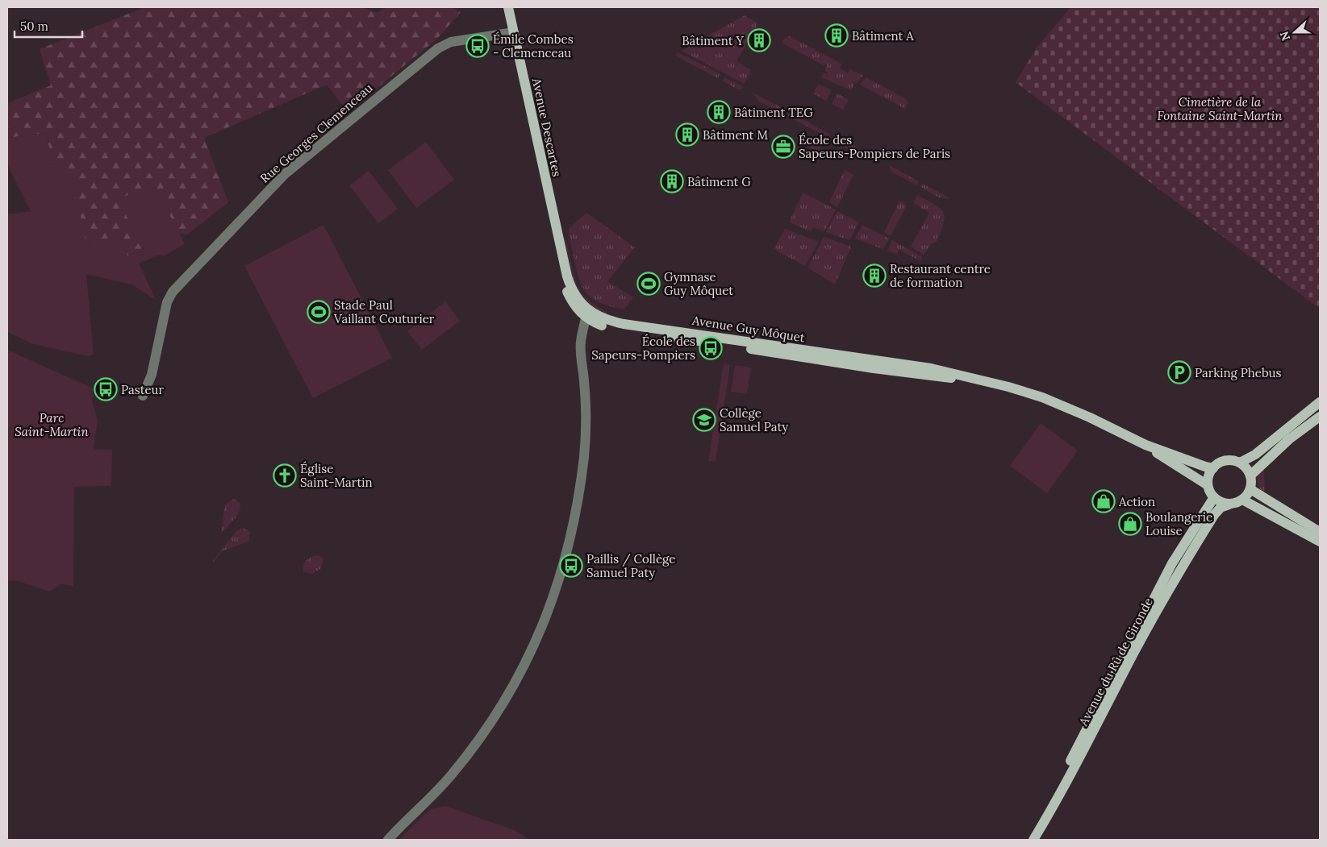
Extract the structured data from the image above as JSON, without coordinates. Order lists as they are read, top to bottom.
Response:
{
  "streets": {
    "main road": ["Avenue Descartes", "Avenue Guy Môquet", "Avenue du Rû de Gironde"],
    "street": ["Rue Georges Clemenceau"]
  },
  "crossings": [
    ["Avenue Descartes", "Rue Georges Clemenceau"],
    ["Avenue Descartes", "Avenue Guy Môquet"],
    ["Avenue Guy Môquet", "Avenue du Rû de Gironde"]
  ],
  "parks": ["Cimetière de la Fontaine Saint-Martin", "Parc Saint-Martin"],
  "places": {
    "building": [
      "Bâtiment A",
      "Bâtiment Y",
      "Bâtiment TEG",
      "Bâtiment M",
      "Bâtiment G",
      "Restaurant centre de formation"
    ],
    "bus stop": [
      "Émile Combes - Clemenceau",
      "École des Sapeurs-Pompiers",
      "Pasteur",
      "Paillis / Collège Samuel Paty"
    ],
    "office": ["École des Sapeurs-Pompiers de Paris"],
    "sports": ["Gymnase Guy Môquet", "Stade Paul Vaillant Couturier"],
    "parking": ["Parking Phebus"],
    "school or university": ["Collège Samuel Paty"],
    "church": ["Église Saint-Martin"],
    "shop": ["Action", "Boulangerie Louise"]
  },
  "scale_bar": "50 m",
  "north": "left"
}
